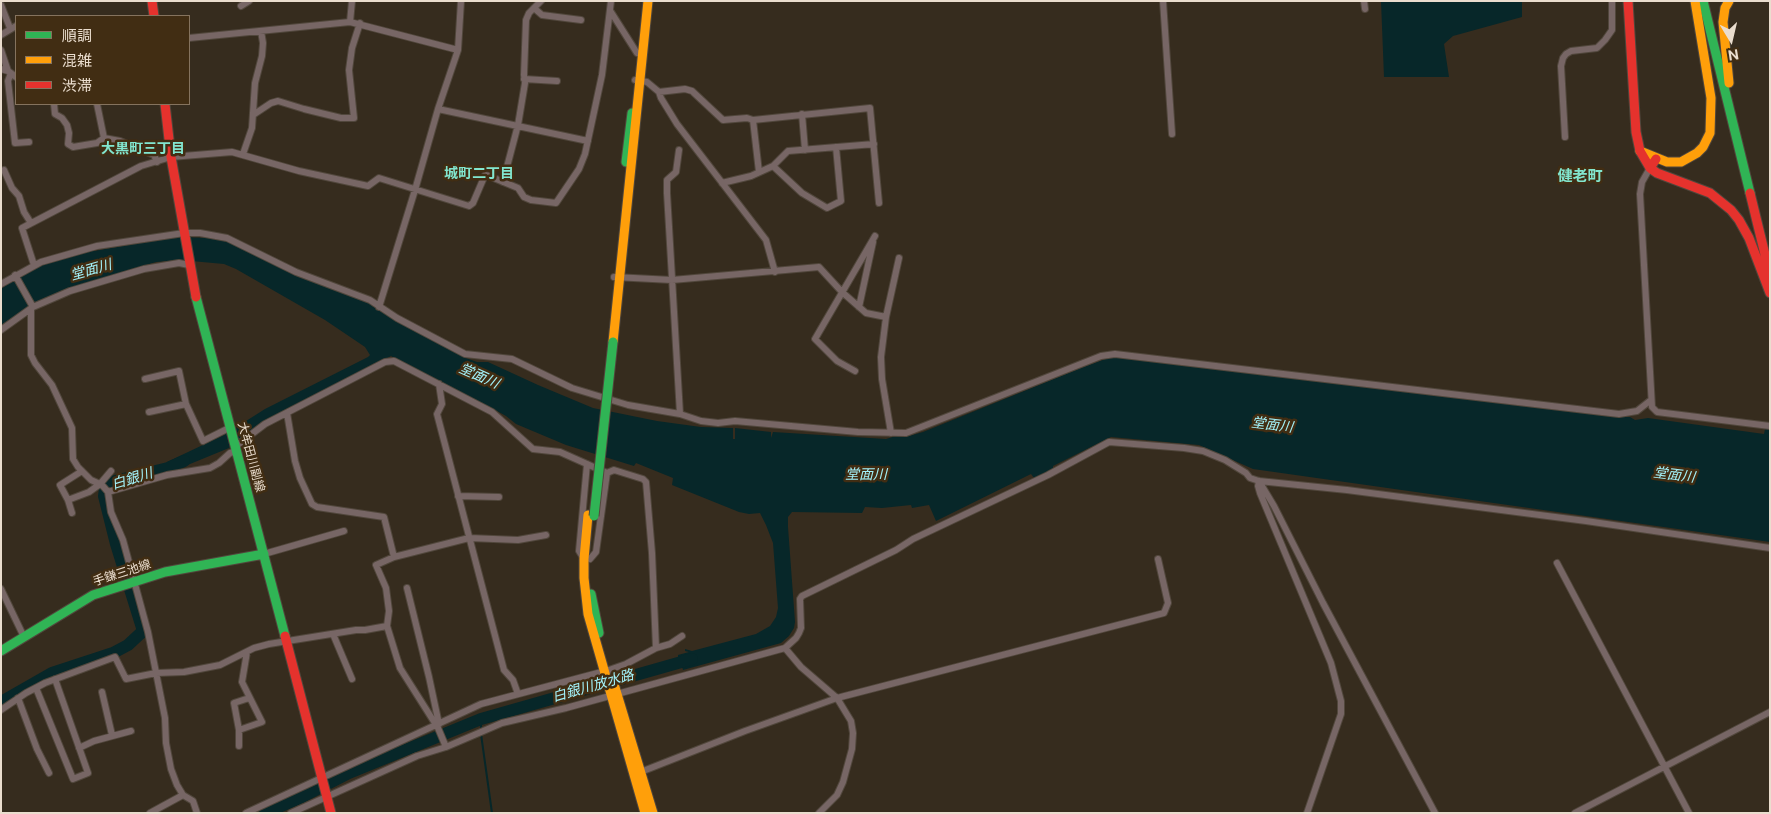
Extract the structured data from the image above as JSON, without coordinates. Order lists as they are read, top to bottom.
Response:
{
  "streets": {
    "main road": ["大牟田川副線", "手鎌三池線"]
  },
  "crossings": [
    ["大牟田川副線", "手鎌三池線"]
  ],
  "districts": ["大黒町三丁目", "城町二丁目", "健老町"],
  "water": ["堂面川", "白銀川", "白銀川放水路"],
  "legend": ["順調", "混雑", "渋滞"],
  "north": "bottom"
}
